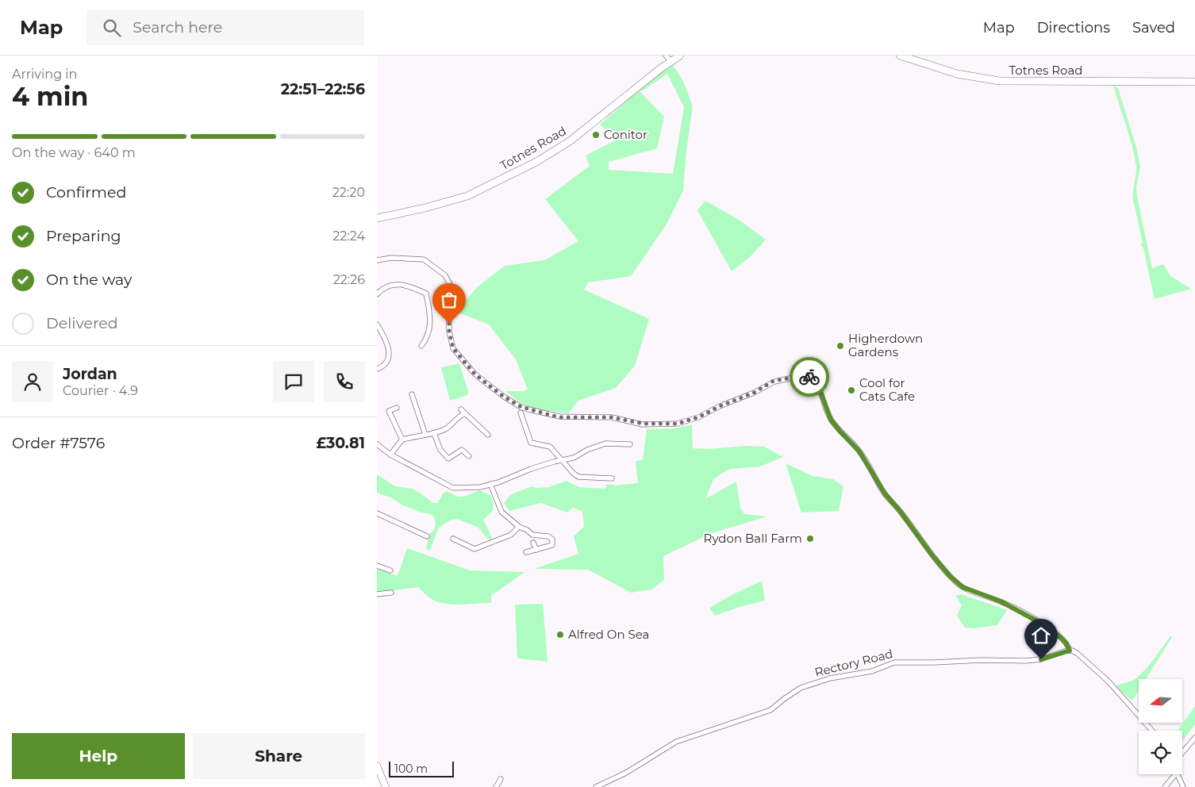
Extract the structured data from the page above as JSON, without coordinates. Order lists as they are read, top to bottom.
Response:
{
  "streets": {
    "main road": ["Totnes Road"],
    "street": ["Rectory Road"]
  },
  "places": [
    "Conitor",
    "Higherdown Gardens",
    "Cool for Cats Cafe",
    "Rydon Ball Farm",
    "Alfred On Sea"
  ],
  "scale_bar": "100 m",
  "north": "left",
  "page": {
    "header": "Map",
    "search": "Search here",
    "nav": ["Map", "Directions", "Saved"],
    "heading": ["4 min", "Arriving in", "22:51–22:56"],
    "panel": [
      "Jordan",
      "Courier · 4.9",
      "Order #7576",
      "£30.81"
    ],
    "bar": "On the way · 640 m",
    "list": [
      ["Confirmed", "22:20"],
      ["Preparing", "22:24"],
      ["On the way", "22:26"],
      "Delivered"
    ],
    "buttons": ["Help", "Share"],
    "scale": "100 m"
  }
}
